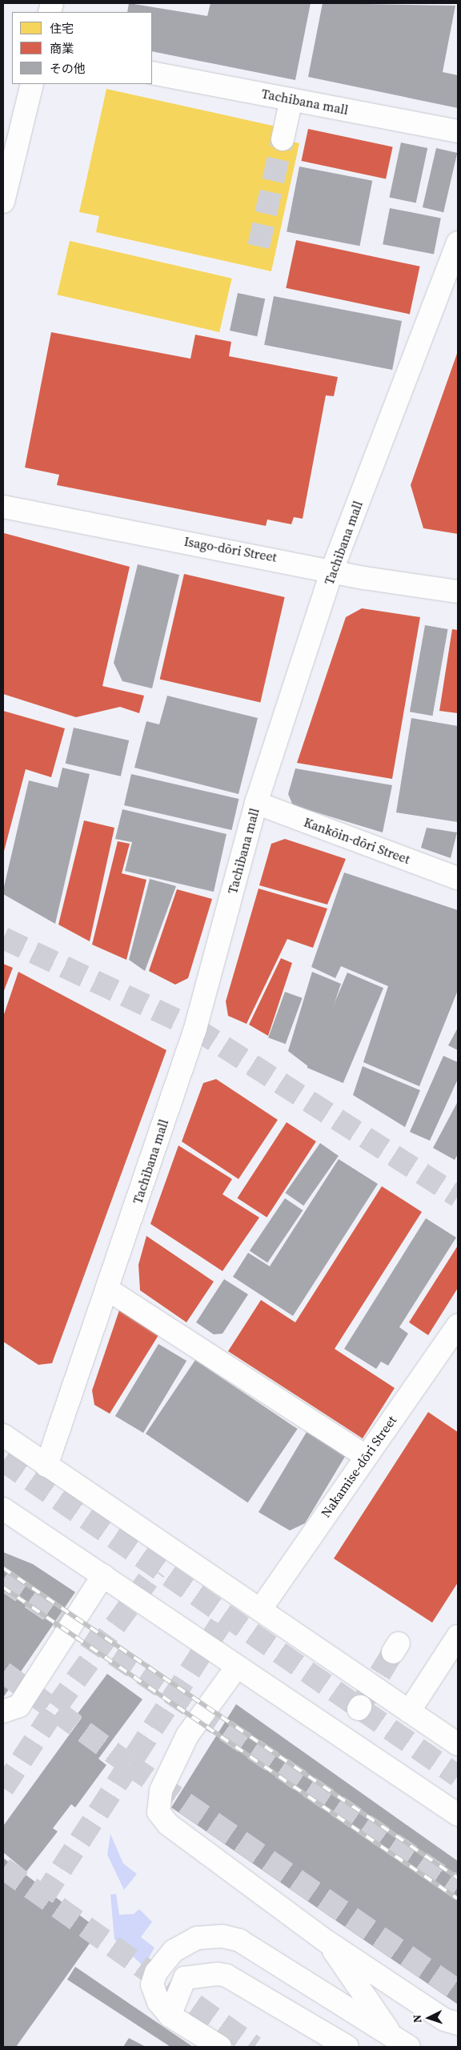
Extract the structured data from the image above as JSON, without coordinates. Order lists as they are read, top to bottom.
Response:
{
  "streets": {
    "street": [
      "Tachibana mall",
      "Isago-dōri Street",
      "Kankōin-dōri Street",
      "Nakamise-dōri Street"
    ]
  },
  "crossings": [
    ["Tachibana mall", "Isago-dōri Street"],
    ["Tachibana mall", "Kankōin-dōri Street"]
  ],
  "legend": ["住宅", "商業", "その他"],
  "north": "left"
}
